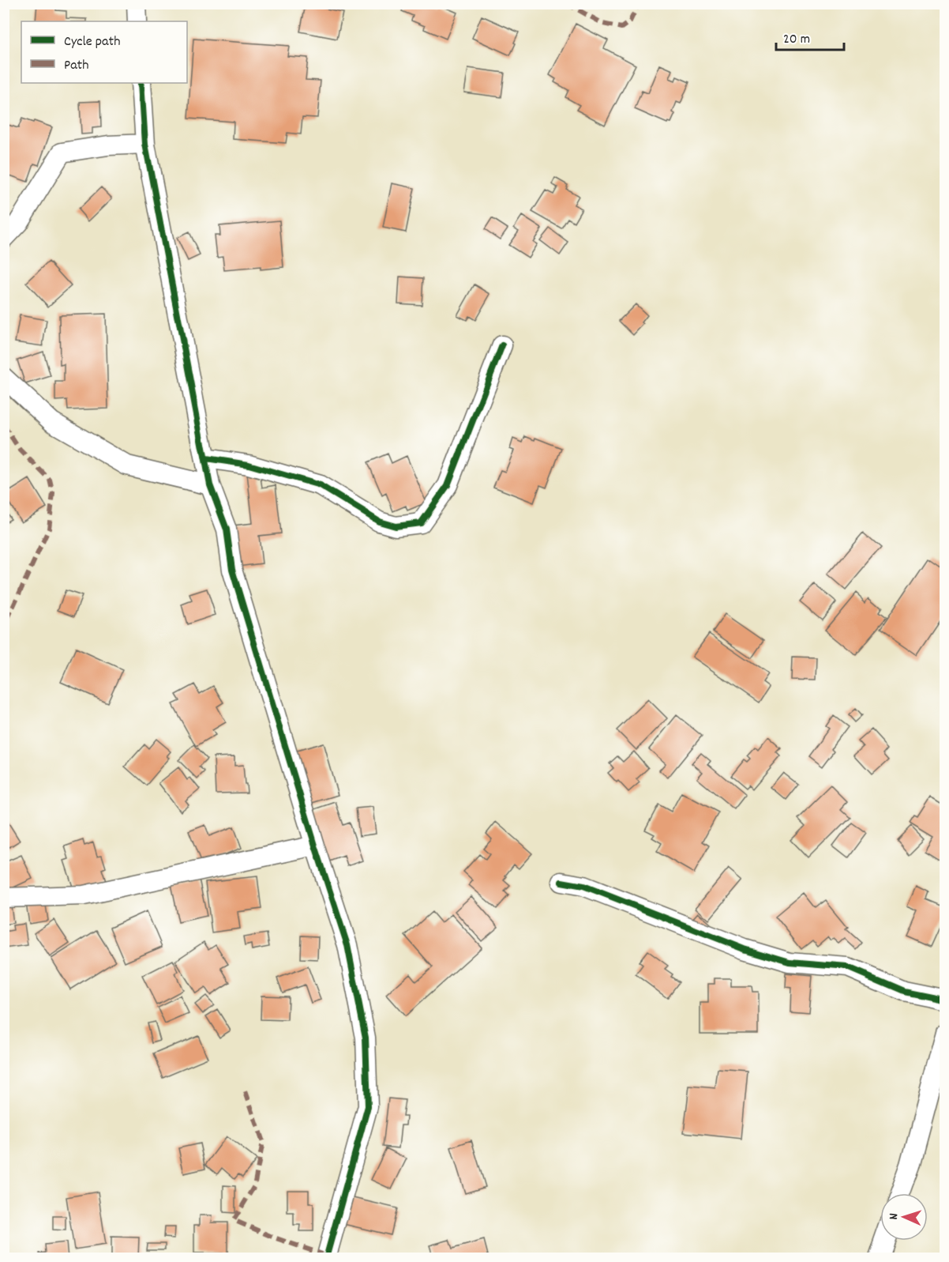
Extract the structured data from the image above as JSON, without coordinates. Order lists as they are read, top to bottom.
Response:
{
  "legend": ["Cycle path", "Path"],
  "scale_bar": "20 m",
  "north": "left"
}
